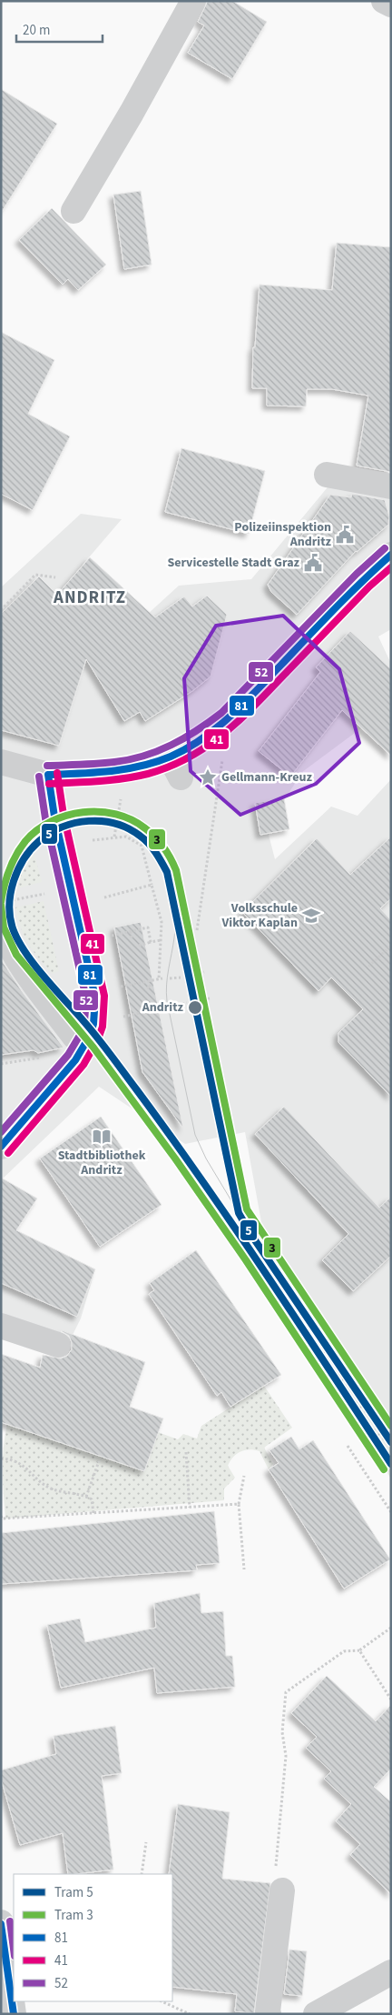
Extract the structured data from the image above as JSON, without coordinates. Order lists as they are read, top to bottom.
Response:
{
  "districts": ["ANDRITZ"],
  "places": {
    "public building": ["Polizeiinspektion Andritz", "Servicestelle Stadt Graz"],
    "place": ["Gellmann-Kreuz"],
    "school or university": ["Volksschule Viktor Kaplan"],
    "other": ["Andritz"],
    "library": ["Stadtbibliothek Andritz"]
  },
  "lines": [
    "transit line 52",
    "transit line 81",
    "transit line 41",
    "tram line 3",
    "tram line 5"
  ],
  "legend": [
    "Tram 5",
    "Tram 3",
    "81",
    "41",
    "52"
  ],
  "scale_bar": "20 m"
}
